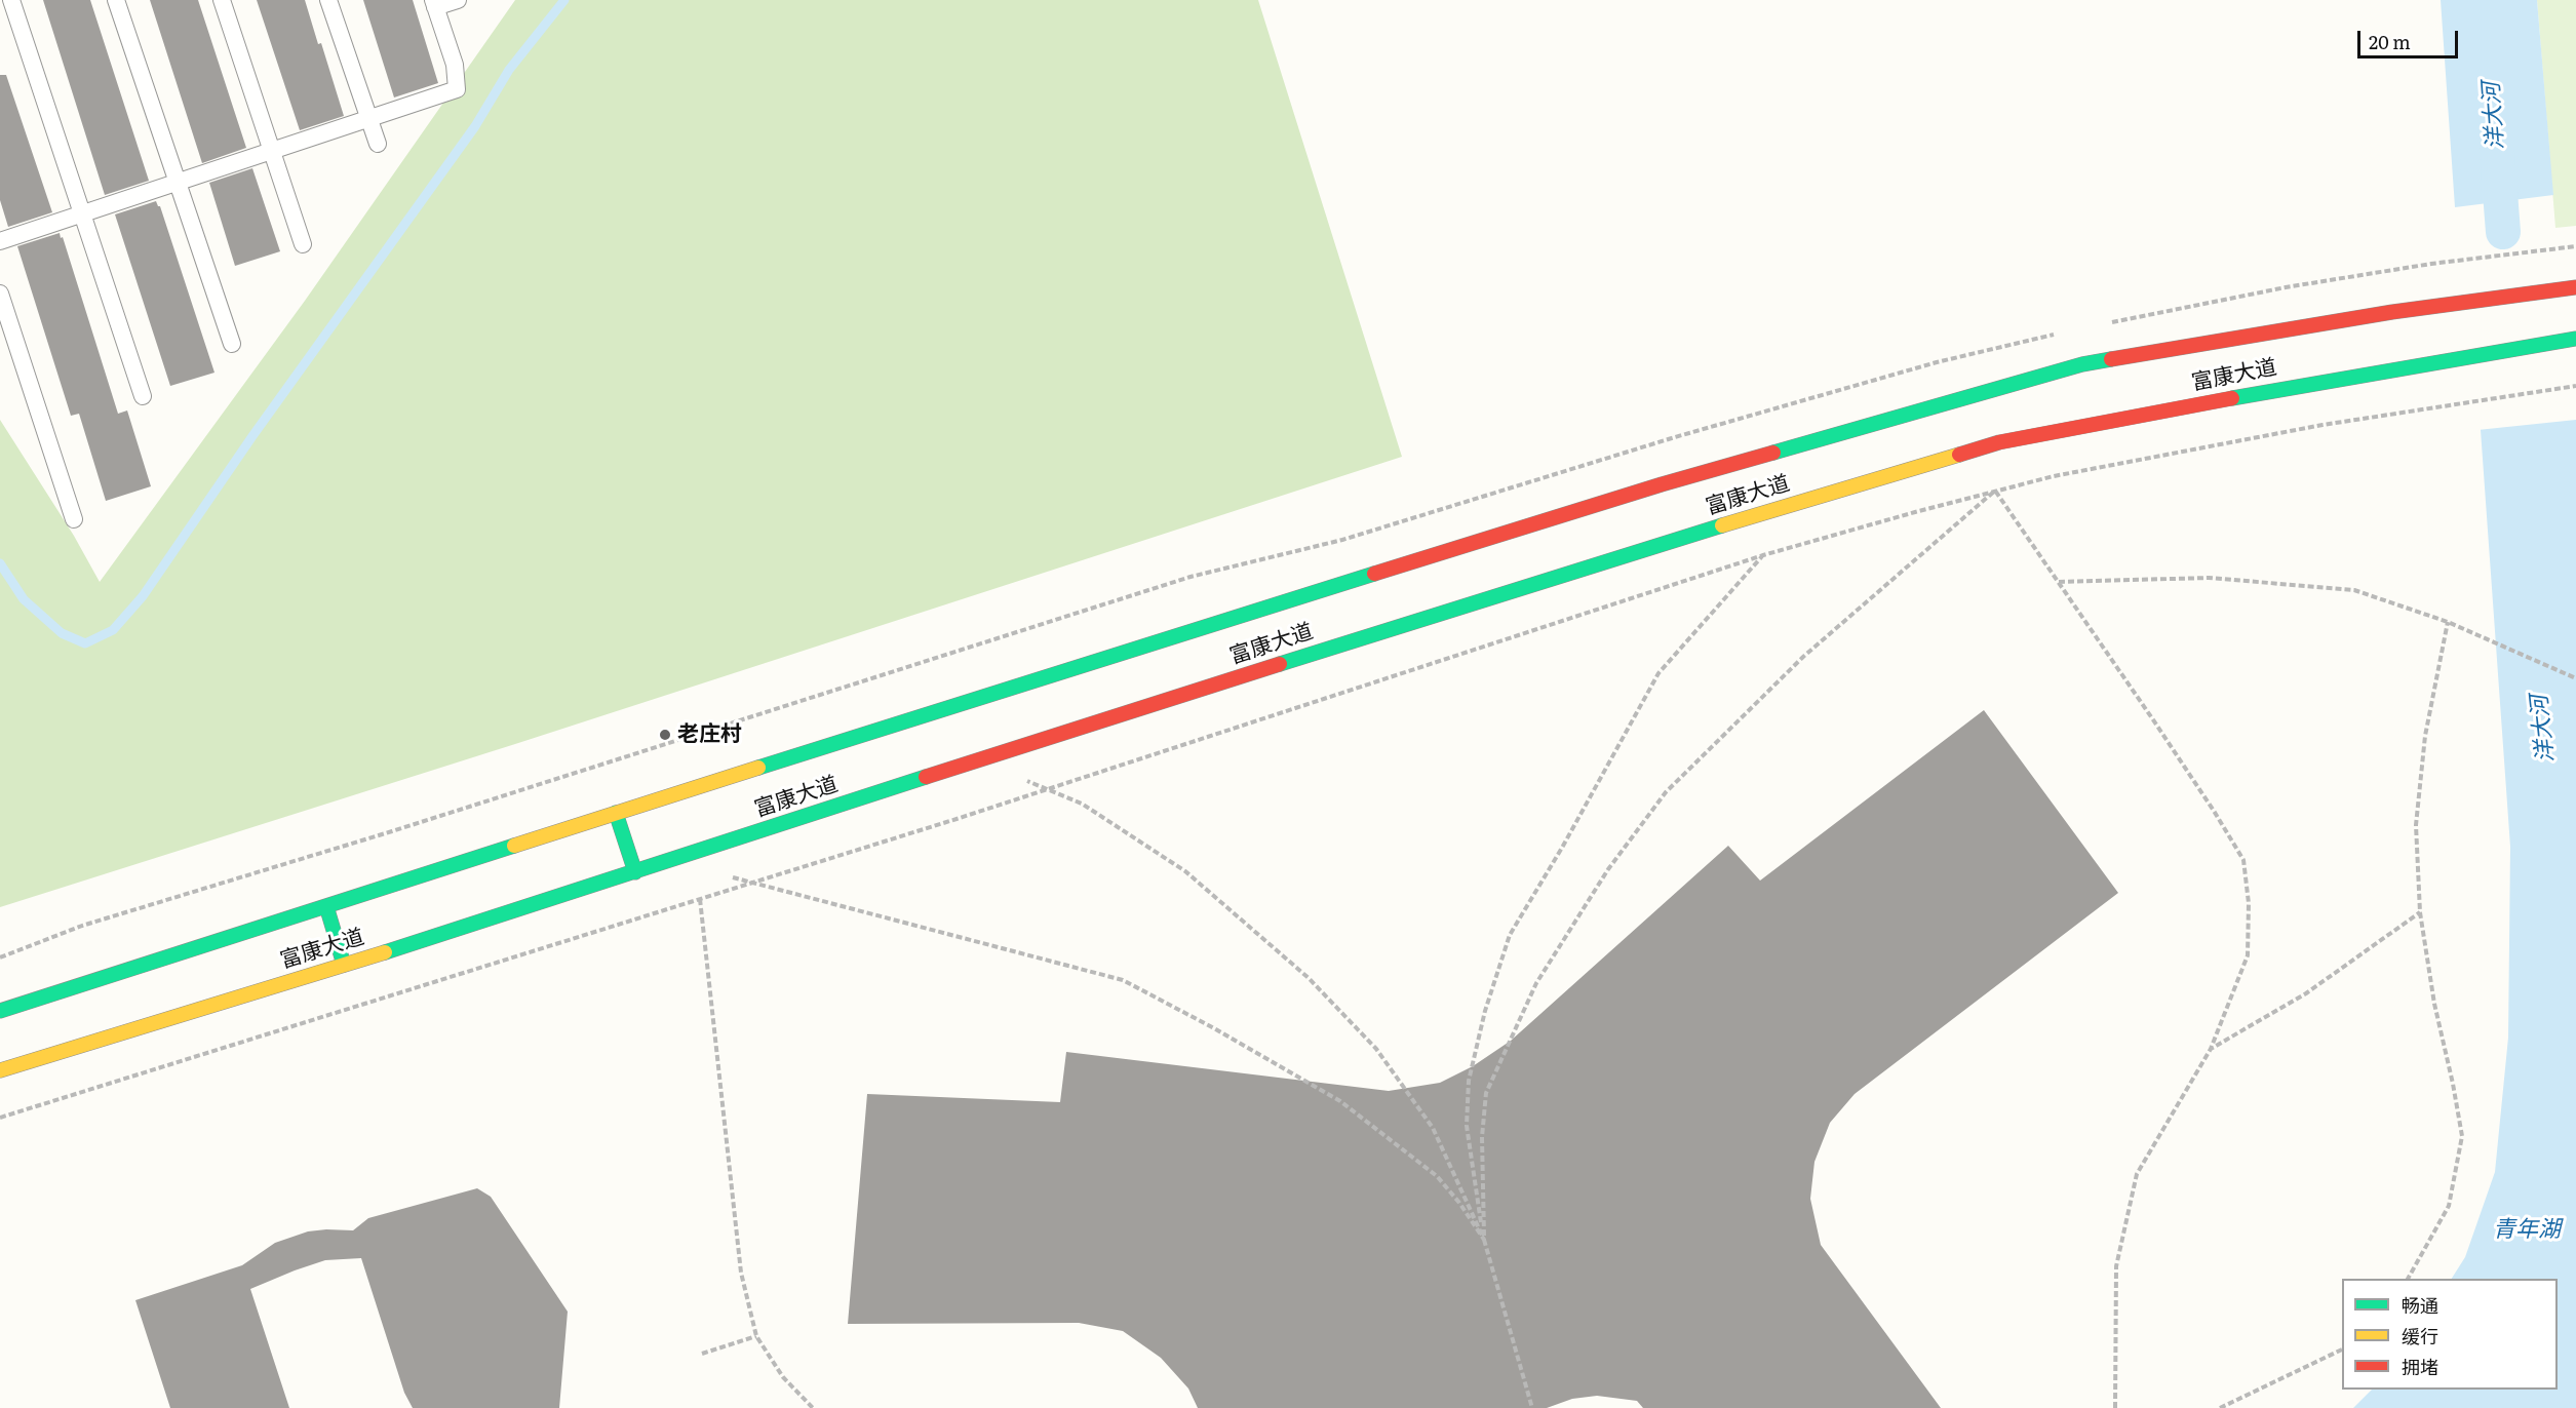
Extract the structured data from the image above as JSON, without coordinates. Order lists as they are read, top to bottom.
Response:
{
  "streets": {
    "street": ["富康大道"]
  },
  "water": ["洋大河", "青年湖"],
  "places": ["老庄村"],
  "legend": ["畅通", "缓行", "拥堵"],
  "scale_bar": "20 m"
}
